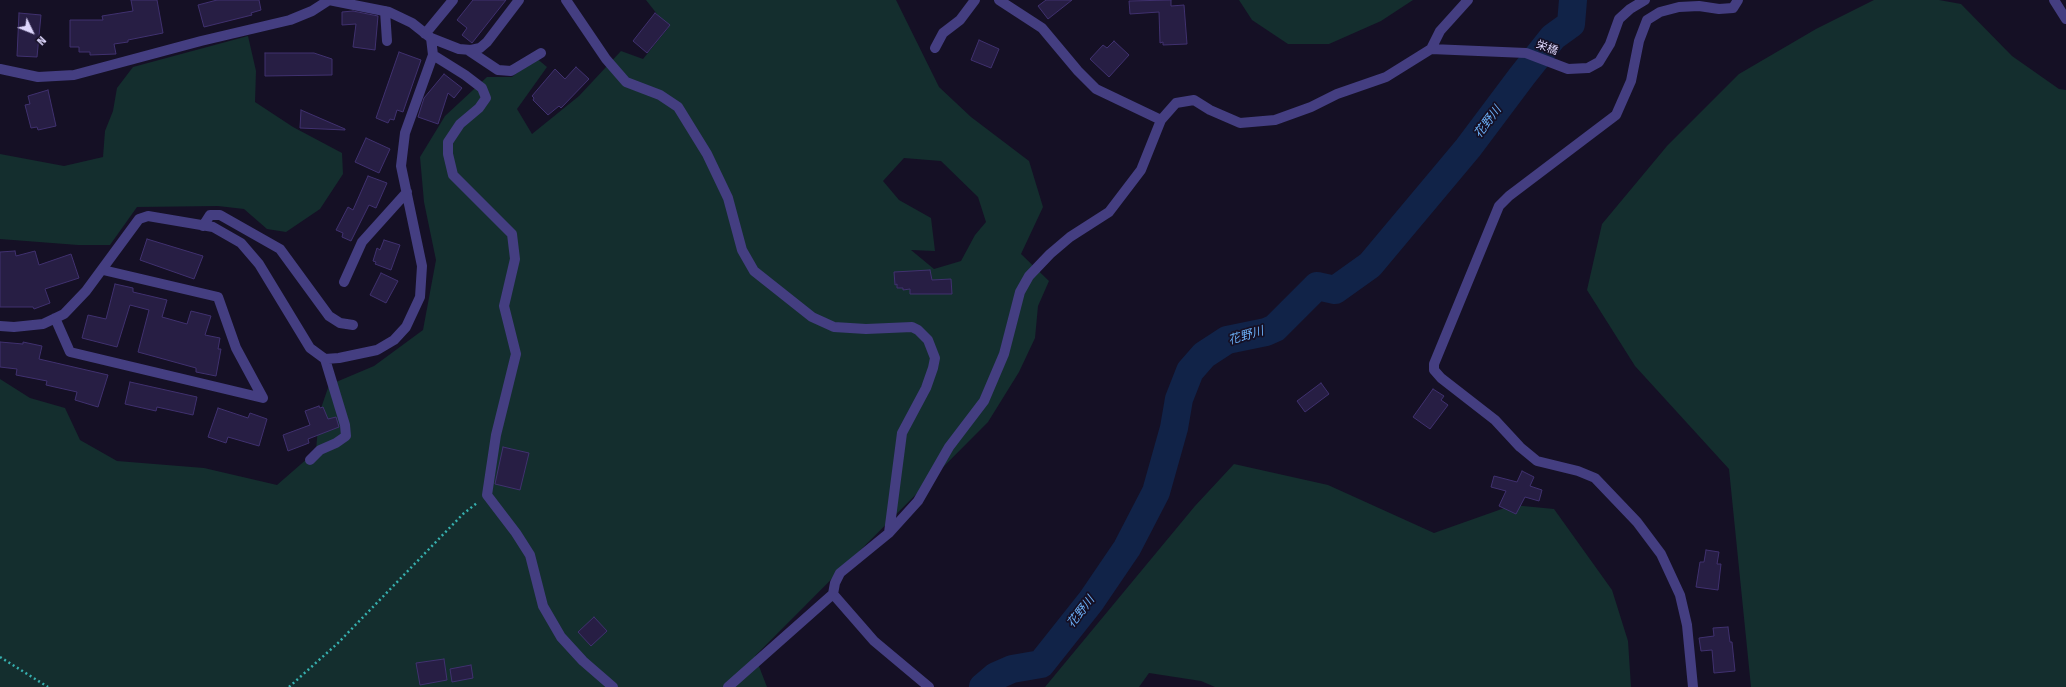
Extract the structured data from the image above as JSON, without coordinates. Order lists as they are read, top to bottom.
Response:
{
  "streets": {
    "street": ["栄橋"]
  },
  "water": ["花野川"],
  "north": "bottom right"
}
